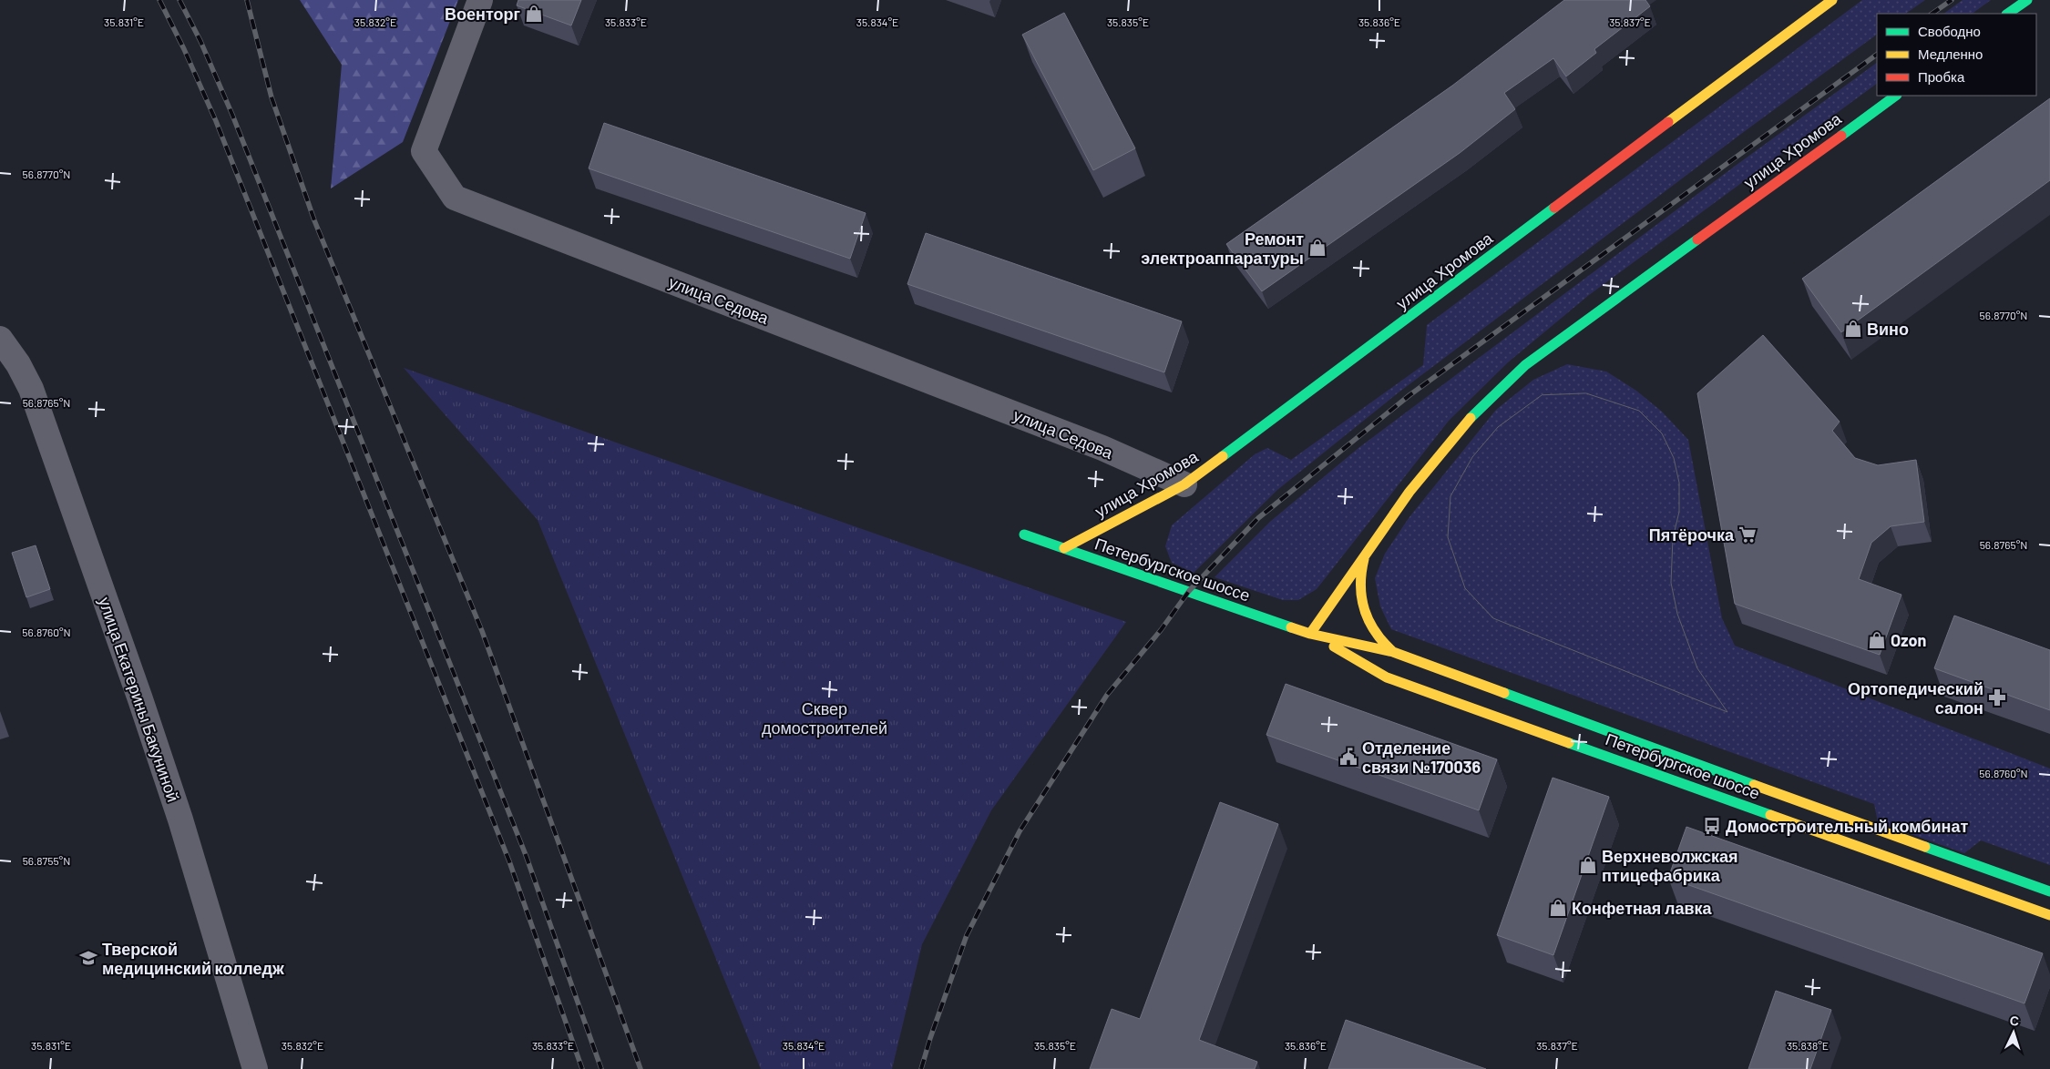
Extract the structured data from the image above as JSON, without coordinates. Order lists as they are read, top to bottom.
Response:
{
  "streets": {
    "street": [
      "улица Хромова",
      "улица Седова",
      "Петербургское шоссе",
      "улица Екатерины Бакуниной"
    ]
  },
  "crossings": [
    ["улица Хромова", "улица Седова"],
    ["улица Хромова", "Петербургское шоссе"]
  ],
  "parks": ["Сквер домостроителей"],
  "places": {
    "shop": [
      "Военторг",
      "Ремонт электроаппаратуры",
      "Вино",
      "Ozon",
      "Верхневолжская птицефабрика",
      "Конфетная лавка"
    ],
    "supermarket": ["Пятёрочка"],
    "pharmacy": ["Ортопедический салон"],
    "public building": ["Отделение связи №170036"],
    "bus stop": ["Домостроительный комбинат"],
    "school or university": ["Тверской медицинский колледж"]
  },
  "legend": ["Свободно", "Медленно", "Пробка"],
  "north": "top",
  "coordinates": [
    "35.831°E",
    "35.832°E",
    "35.833°E",
    "35.834°E",
    "35.835°E",
    "35.836°E",
    "35.837°E",
    "56.8770°N",
    "56.8765°N",
    "56.8760°N",
    "56.8755°N",
    "35.838°E"
  ]
}
